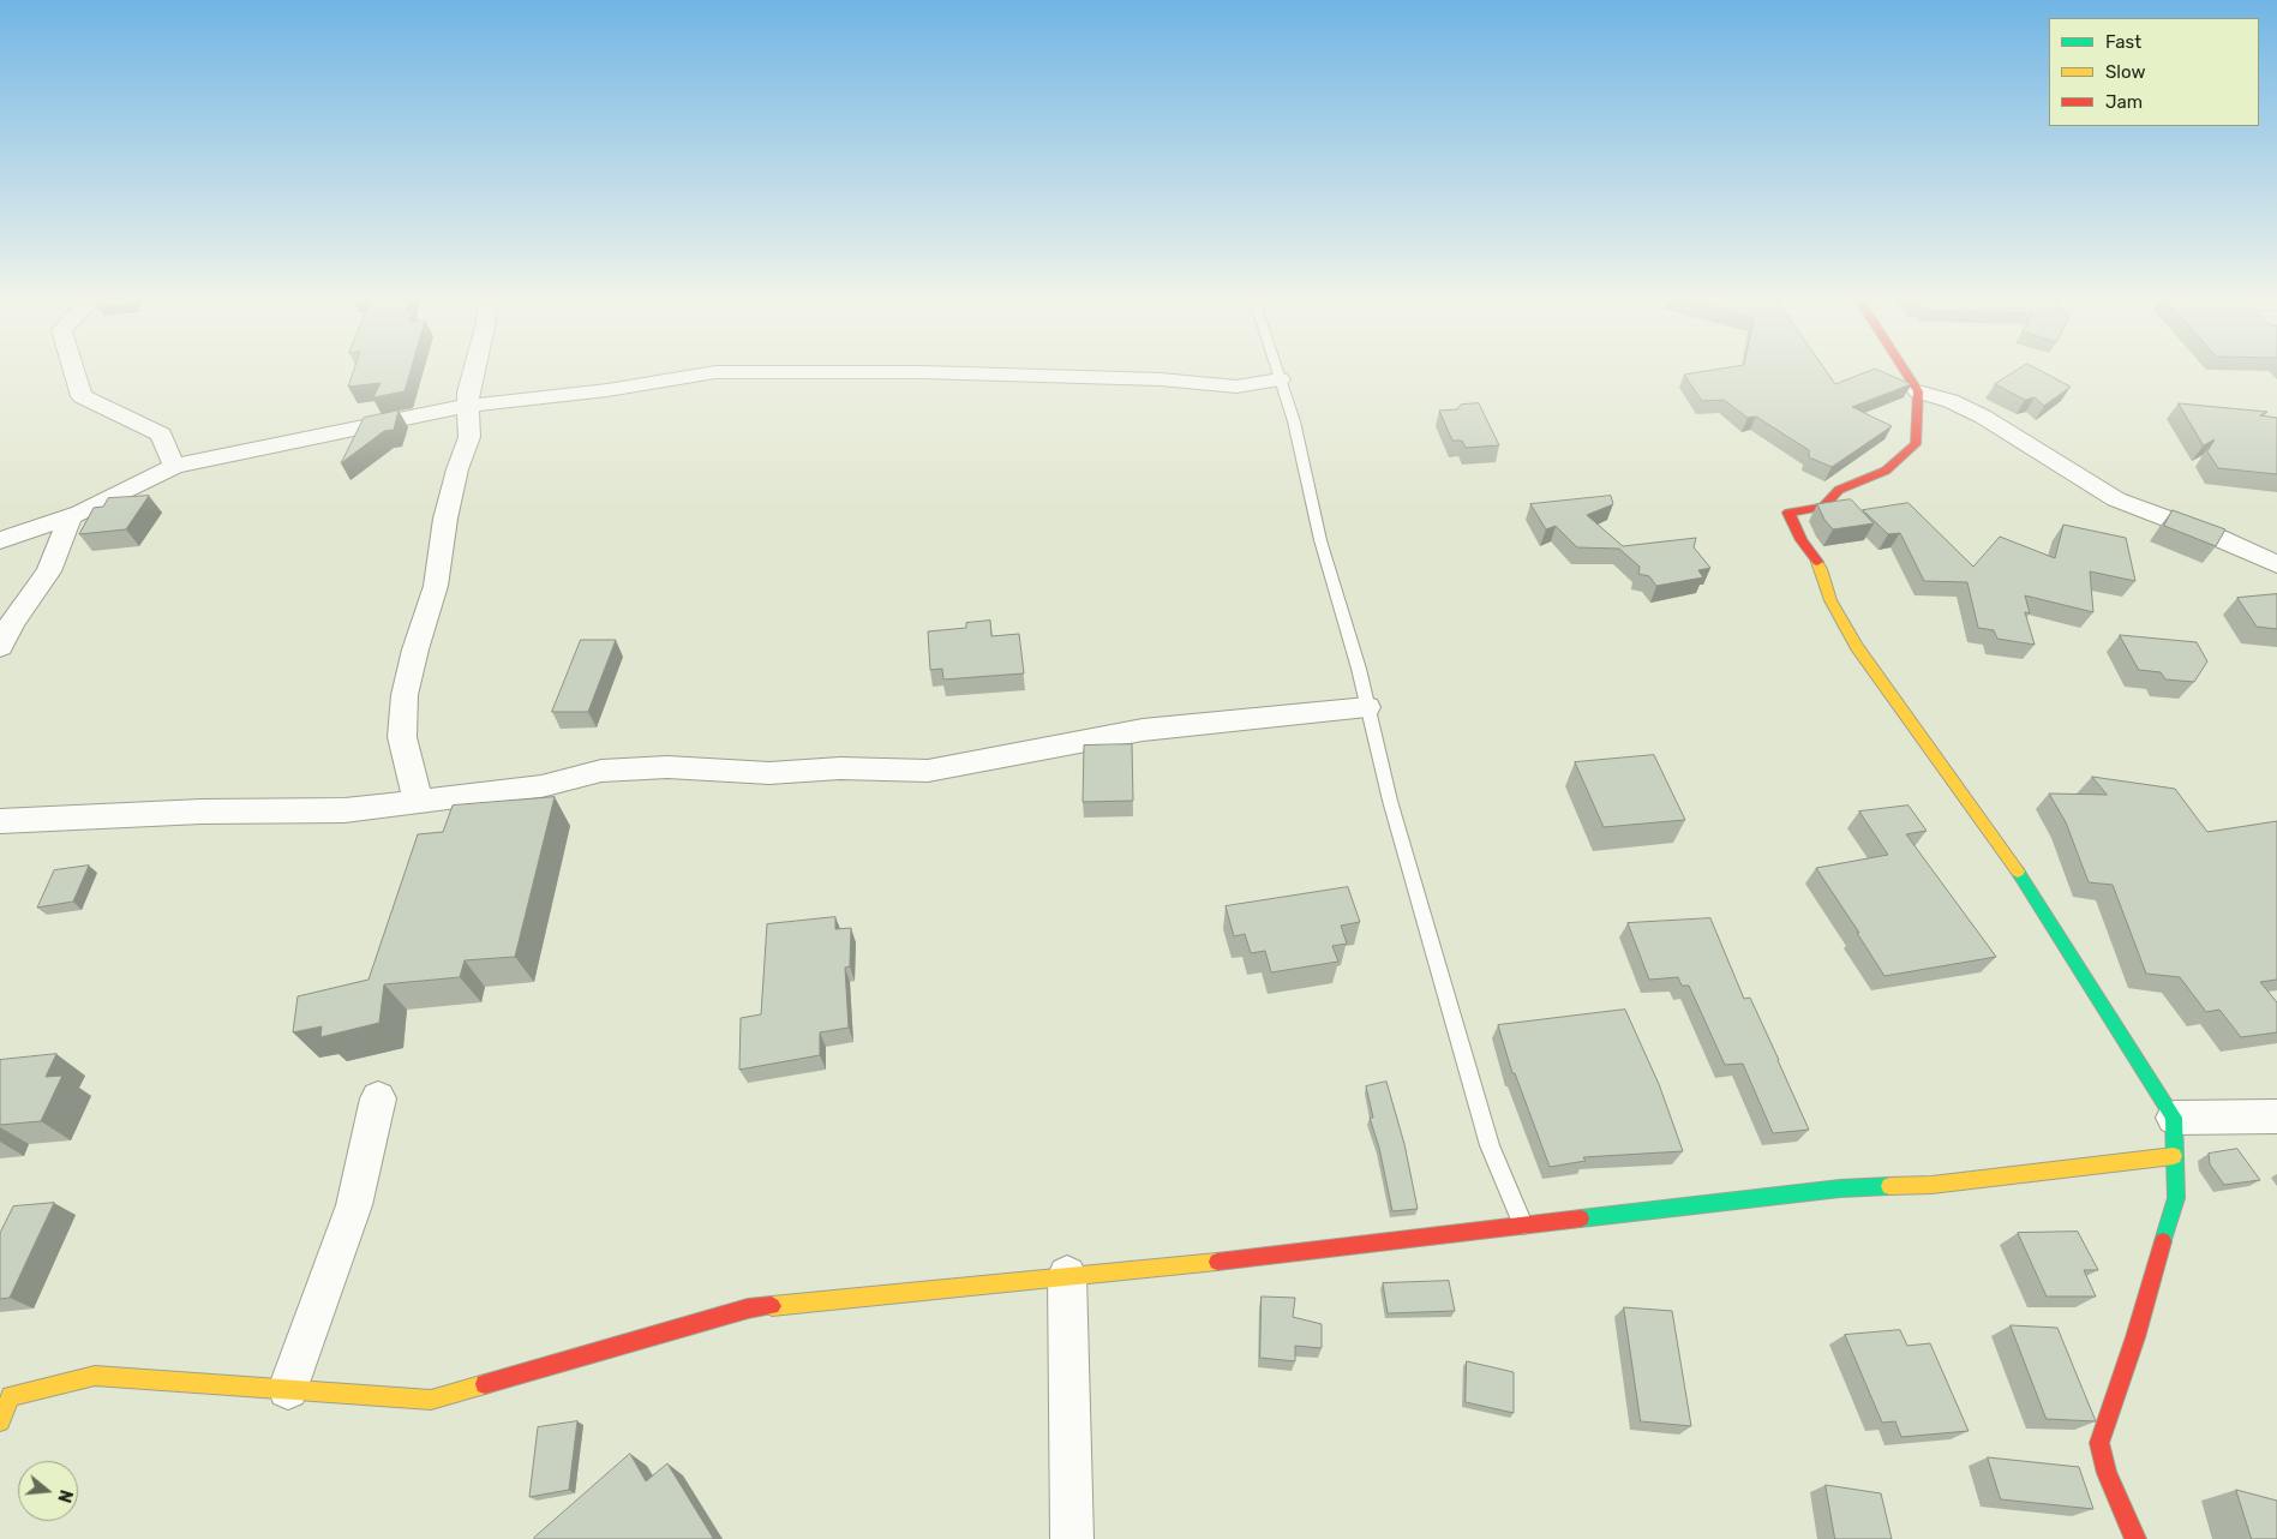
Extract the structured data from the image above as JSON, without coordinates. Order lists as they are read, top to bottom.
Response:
{
  "legend": ["Fast", "Slow", "Jam"],
  "north": "right"
}
